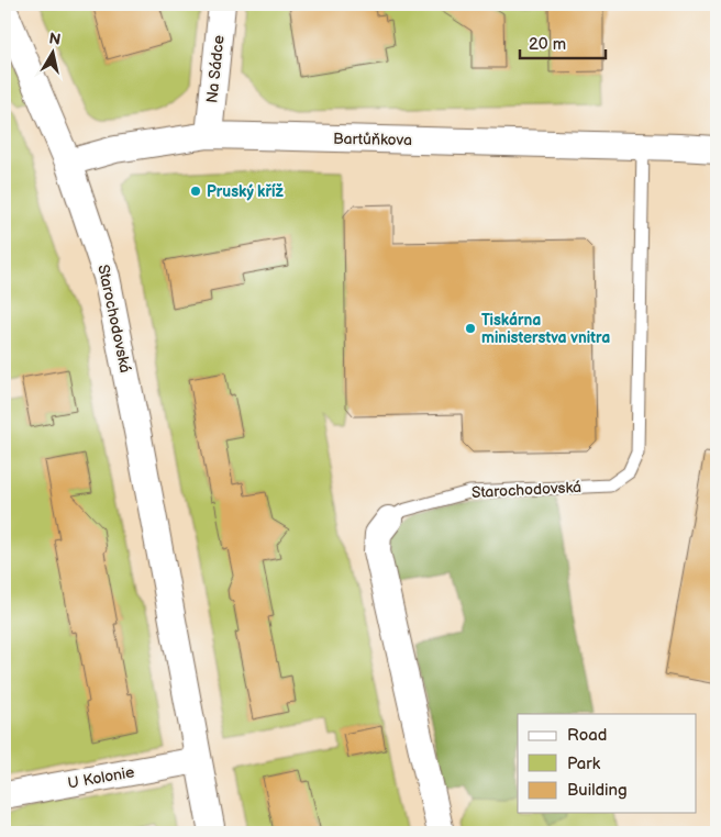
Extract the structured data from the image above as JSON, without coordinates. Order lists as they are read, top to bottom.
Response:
{
  "streets": {
    "street": [
      "Na Sádce",
      "Bartůňkova",
      "Starochodovská",
      "U Kolonie"
    ]
  },
  "crossings": [
    ["Na Sádce", "Bartůňkova"],
    ["Bartůňkova", "Starochodovská"],
    ["Starochodovská", "U Kolonie"]
  ],
  "places": ["Pruský kříž", "Tiskárna ministerstva vnitra"],
  "legend": ["Road", "Park", "Building"],
  "scale_bar": "20 m",
  "north": "top"
}
